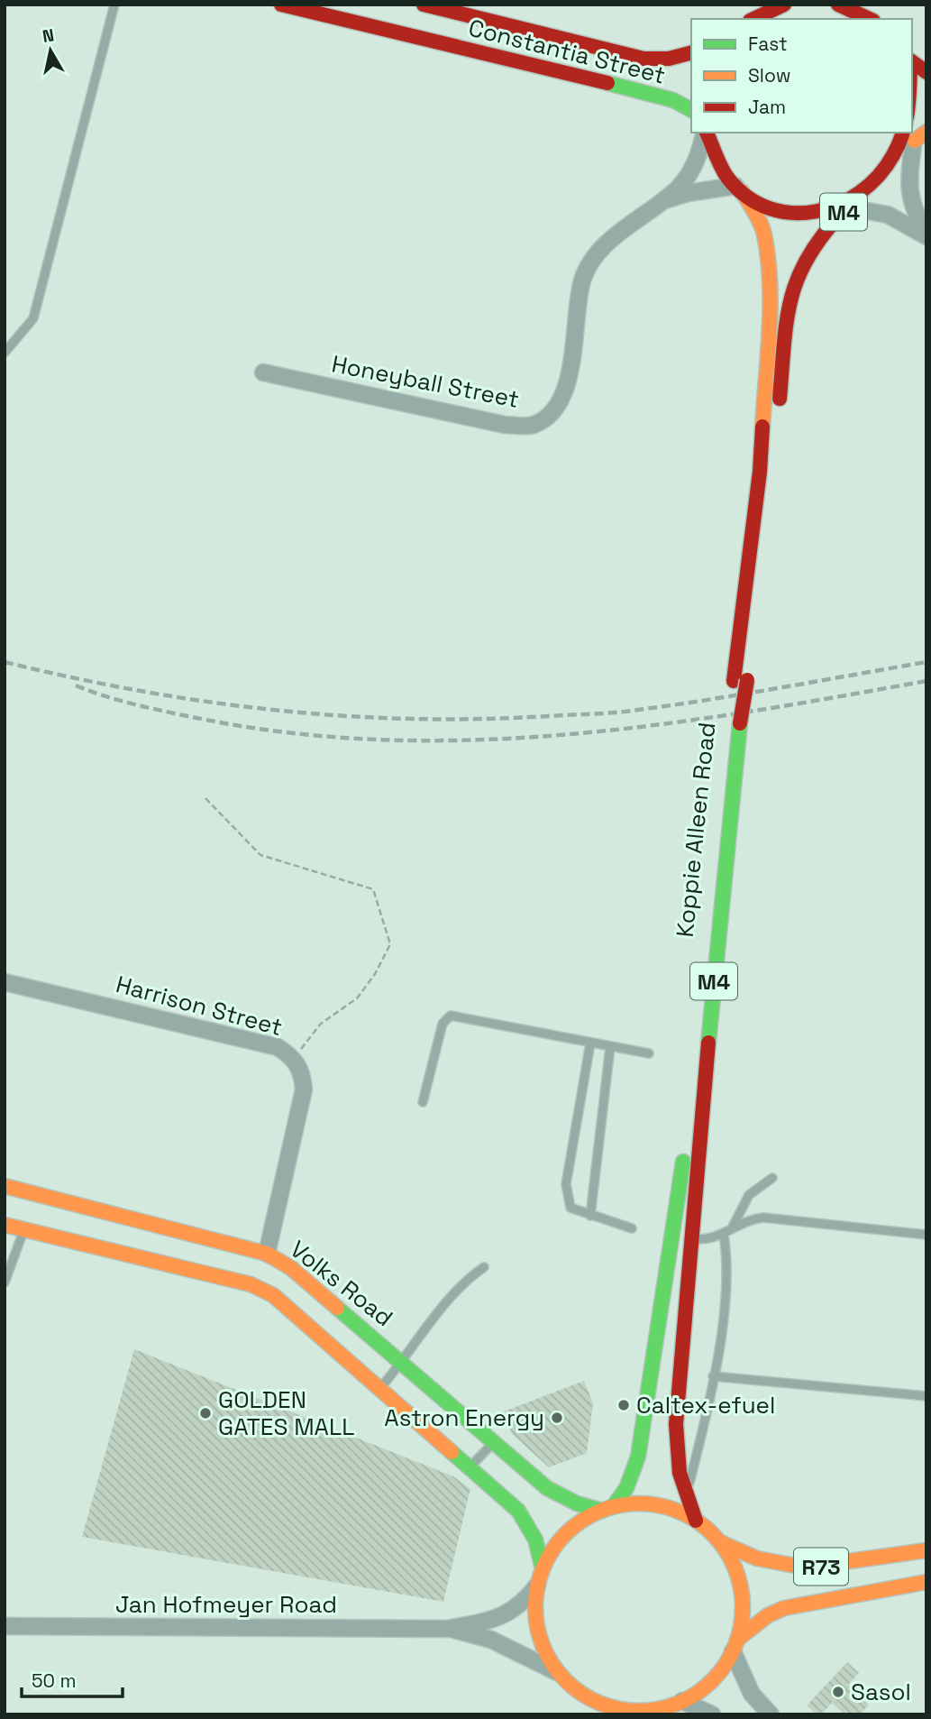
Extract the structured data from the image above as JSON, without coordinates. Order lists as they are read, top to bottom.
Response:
{
  "streets": {
    "main road": [
      "Constantia Street",
      "M4",
      "Koppie Alleen Road",
      "Volks Road",
      "R73"
    ],
    "street": ["Honeyball Street", "Harrison Street", "Jan Hofmeyer Road"]
  },
  "crossings": [
    ["M4", "Honeyball Street"],
    ["M4", "Koppie Alleen Road"],
    ["M4", "Volks Road"],
    ["M4", "R73"],
    ["M4", "Jan Hofmeyer Road"],
    ["Honeyball Street", "Koppie Alleen Road"],
    ["Koppie Alleen Road", "Volks Road"],
    ["Koppie Alleen Road", "R73"],
    ["Koppie Alleen Road", "Jan Hofmeyer Road"],
    ["Harrison Street", "Volks Road"],
    ["Volks Road", "R73"],
    ["Volks Road", "Jan Hofmeyer Road"],
    ["R73", "Jan Hofmeyer Road"]
  ],
  "places": [
    "Caltex-efuel",
    "GOLDEN GATES MALL",
    "Astron Energy",
    "Sasol"
  ],
  "legend": ["Fast", "Slow", "Jam"],
  "scale_bar": "50 m",
  "north": "top"
}
